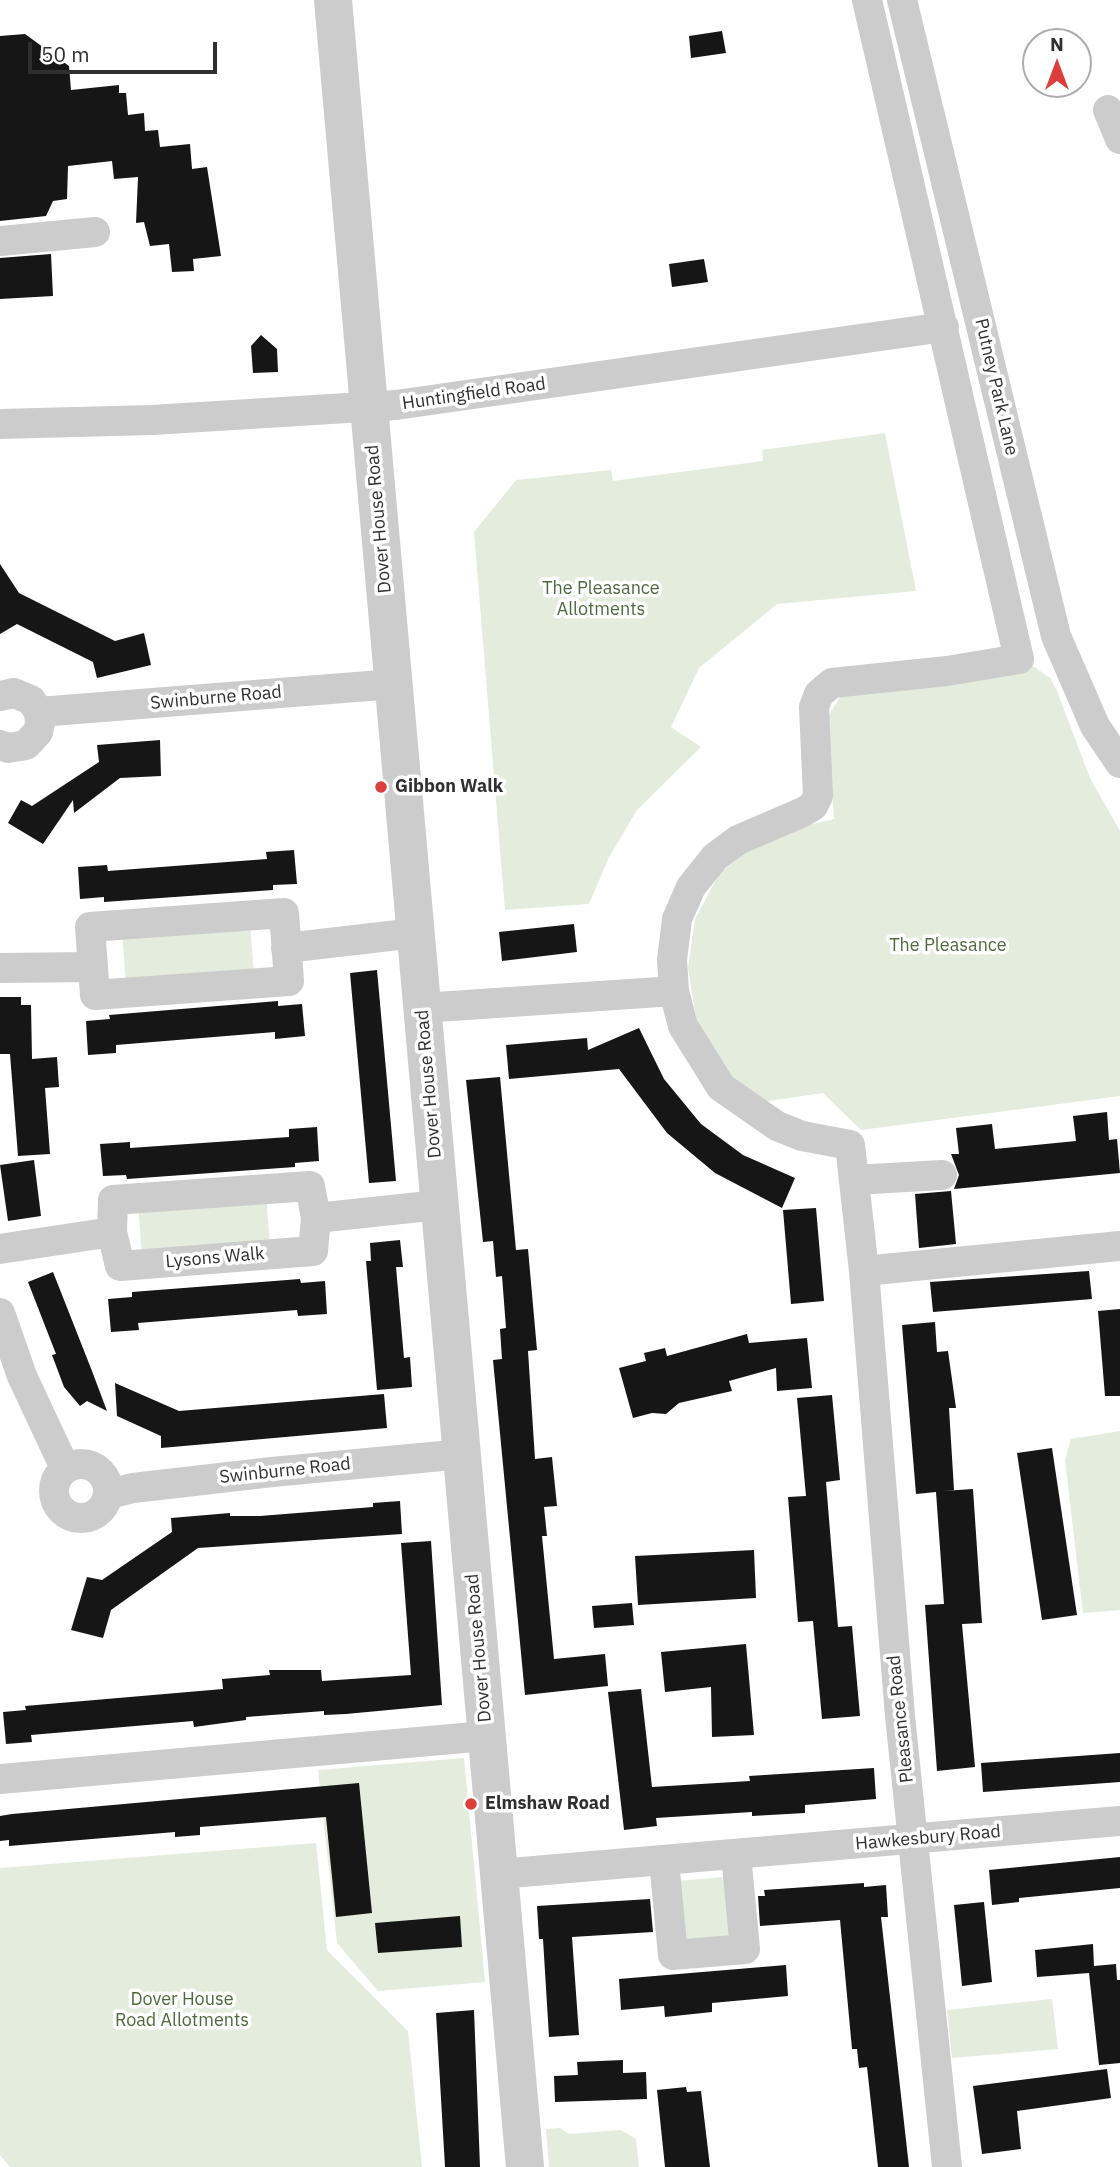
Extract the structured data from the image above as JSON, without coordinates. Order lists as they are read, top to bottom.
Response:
{
  "streets": {
    "street": [
      "Putney Park Lane",
      "Huntingfield Road",
      "Dover House Road",
      "Swinburne Road",
      "Lysons Walk",
      "Pleasance Road",
      "Hawkesbury Road"
    ]
  },
  "crossings": [
    ["Putney Park Lane", "Huntingfield Road"],
    ["Huntingfield Road", "Dover House Road"],
    ["Dover House Road", "Swinburne Road"],
    ["Dover House Road", "Hawkesbury Road"],
    ["Pleasance Road", "Hawkesbury Road"]
  ],
  "parks": ["The Pleasance Allotments", "The Pleasance", "Dover House Road Allotments"],
  "places": ["Gibbon Walk", "Elmshaw Road"],
  "scale_bar": "50 m",
  "north": "top"
}
